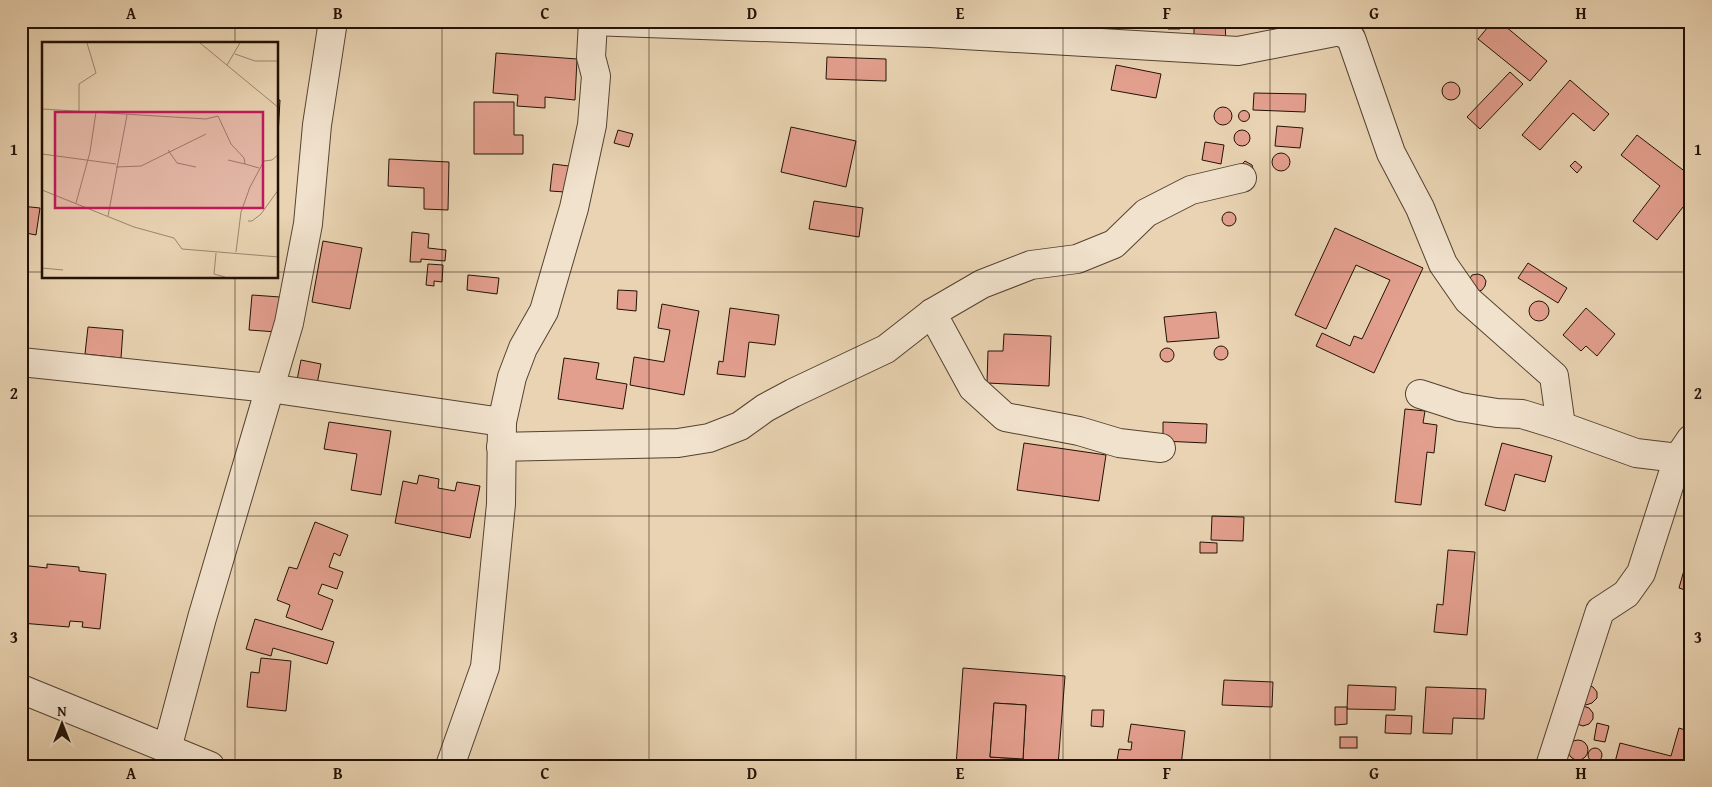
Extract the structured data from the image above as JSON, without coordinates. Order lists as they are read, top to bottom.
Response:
{
  "north": "top",
  "grid": {
    "columns": [
      "A",
      "B",
      "C",
      "D",
      "E",
      "F",
      "G",
      "H"
    ],
    "rows": ["1", "2", "3"]
  }
}
